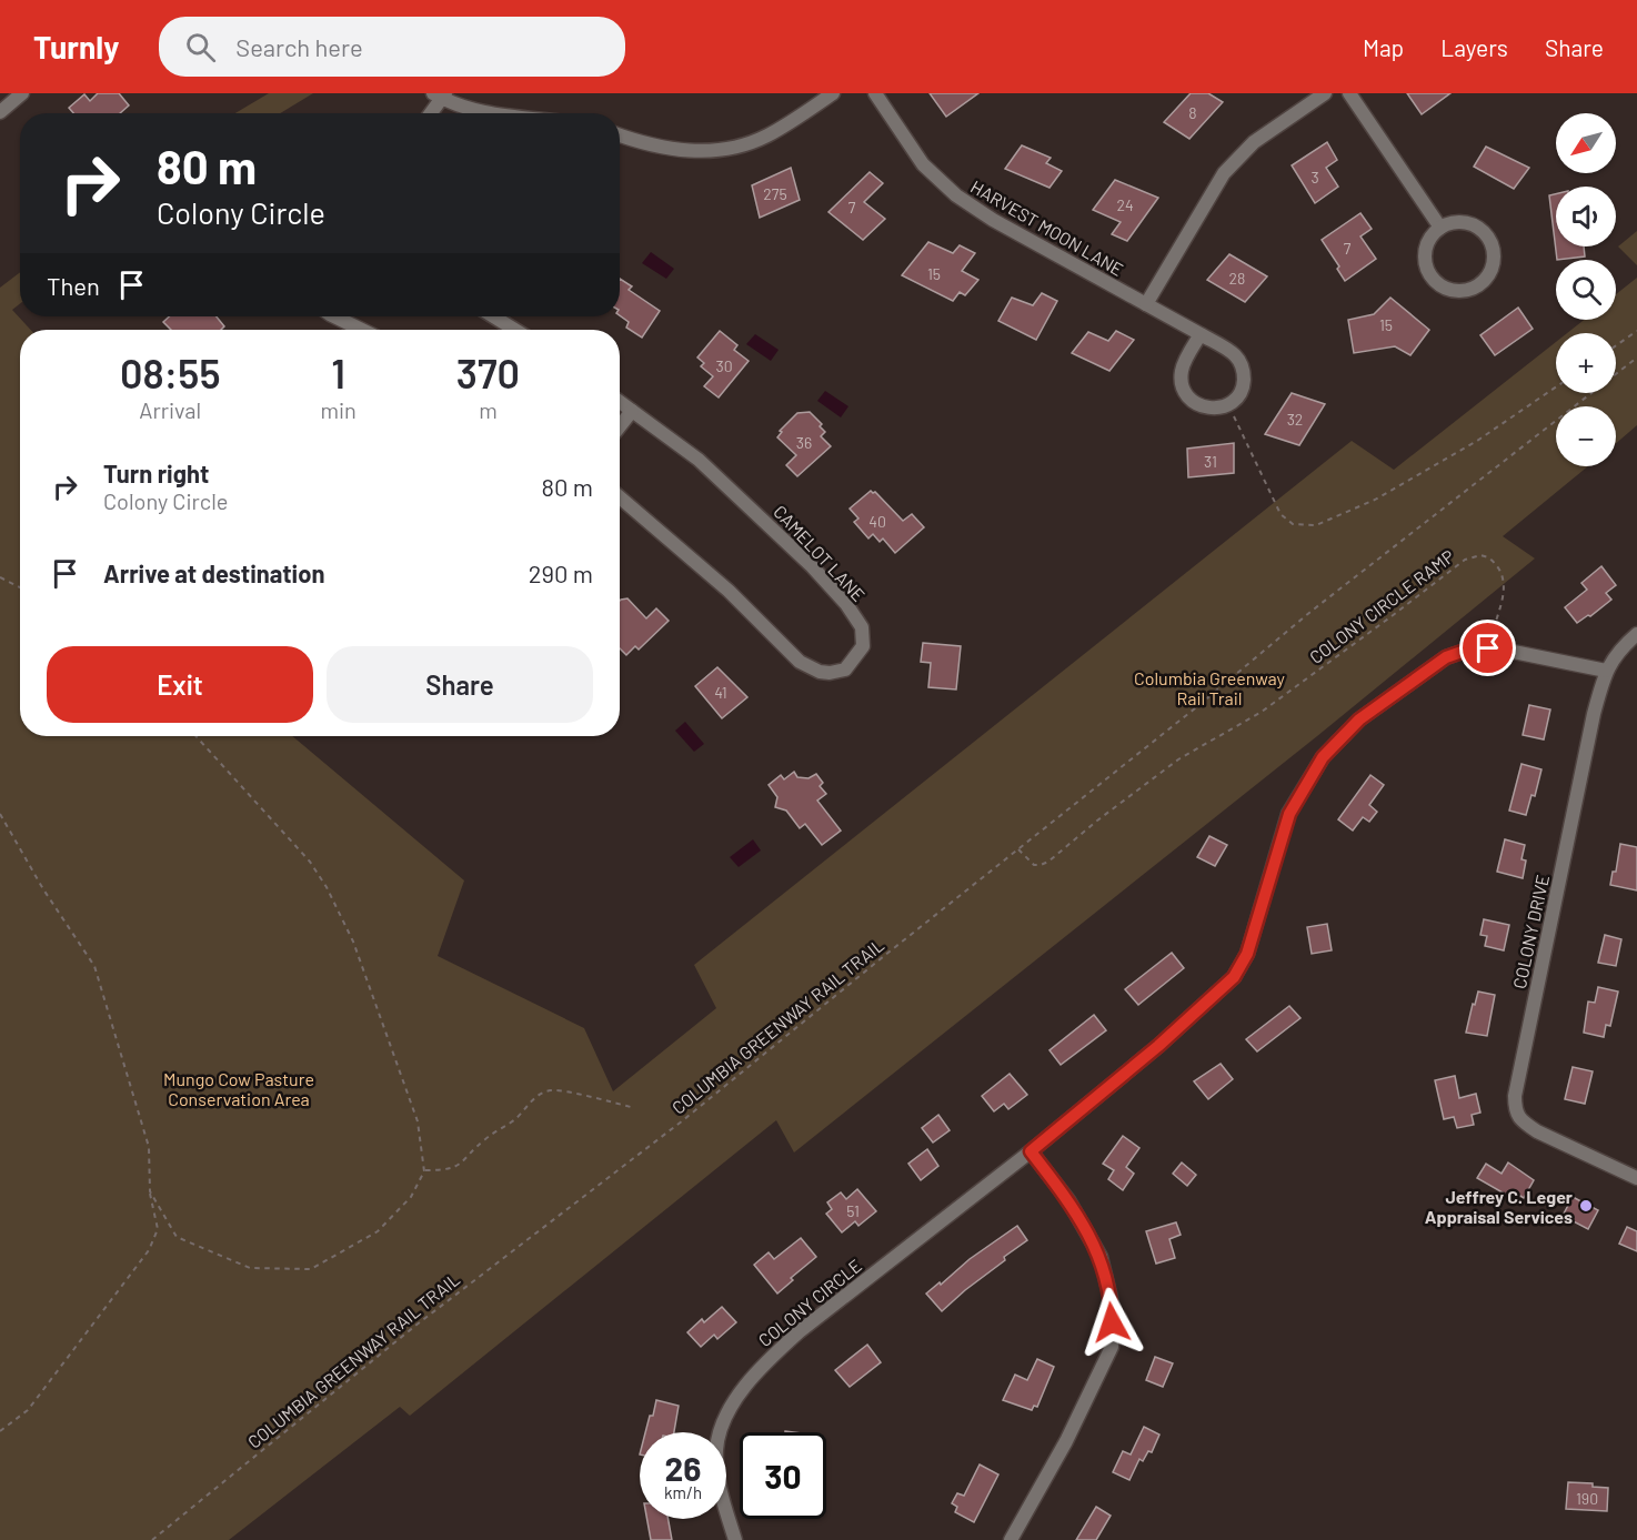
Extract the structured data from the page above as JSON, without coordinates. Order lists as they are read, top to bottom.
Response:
{
  "streets": {
    "street": [
      "HARVEST MOON LANE",
      "CAMELOT LANE",
      "COLONY DRIVE",
      "COLONY CIRCLE"
    ],
    "path": ["COLONY CIRCLE RAMP", "COLUMBIA GREENWAY RAIL TRAIL"]
  },
  "crossings": [
    ["COLONY CIRCLE RAMP", "COLUMBIA GREENWAY RAIL TRAIL"],
    ["COLONY CIRCLE RAMP", "COLONY CIRCLE"],
    ["COLONY DRIVE", "COLONY CIRCLE"]
  ],
  "parks": ["Columbia Greenway Rail Trail", "Mungo Cow Pasture Conservation Area"],
  "places": ["Jeffrey C. Leger Appraisal Services"],
  "house_numbers": [
    "8",
    "3",
    "275",
    "24",
    "7",
    "7",
    "15",
    "28",
    "15",
    "30",
    "32",
    "36",
    "31",
    "40",
    "41",
    "51",
    "190"
  ],
  "north": "bottom left",
  "page": {
    "header": "Turnly",
    "search": "Search here",
    "nav": ["Map", "Layers", "Share"],
    "map_buttons": ["+", "−"],
    "turn": ["80 m", "Colony Circle"],
    "then": "Then",
    "eta": [
      "08:55",
      "Arrival",
      "1",
      "min",
      "370",
      "m"
    ],
    "list": [
      {
        "name": "Turn right",
        "note": "Colony Circle",
        "value": "80 m"
      },
      {
        "name": "Arrive at destination",
        "value": "290 m"
      }
    ],
    "buttons": ["Exit", "Share"],
    "speed": "26 km/h",
    "limit": "30"
  }
}
